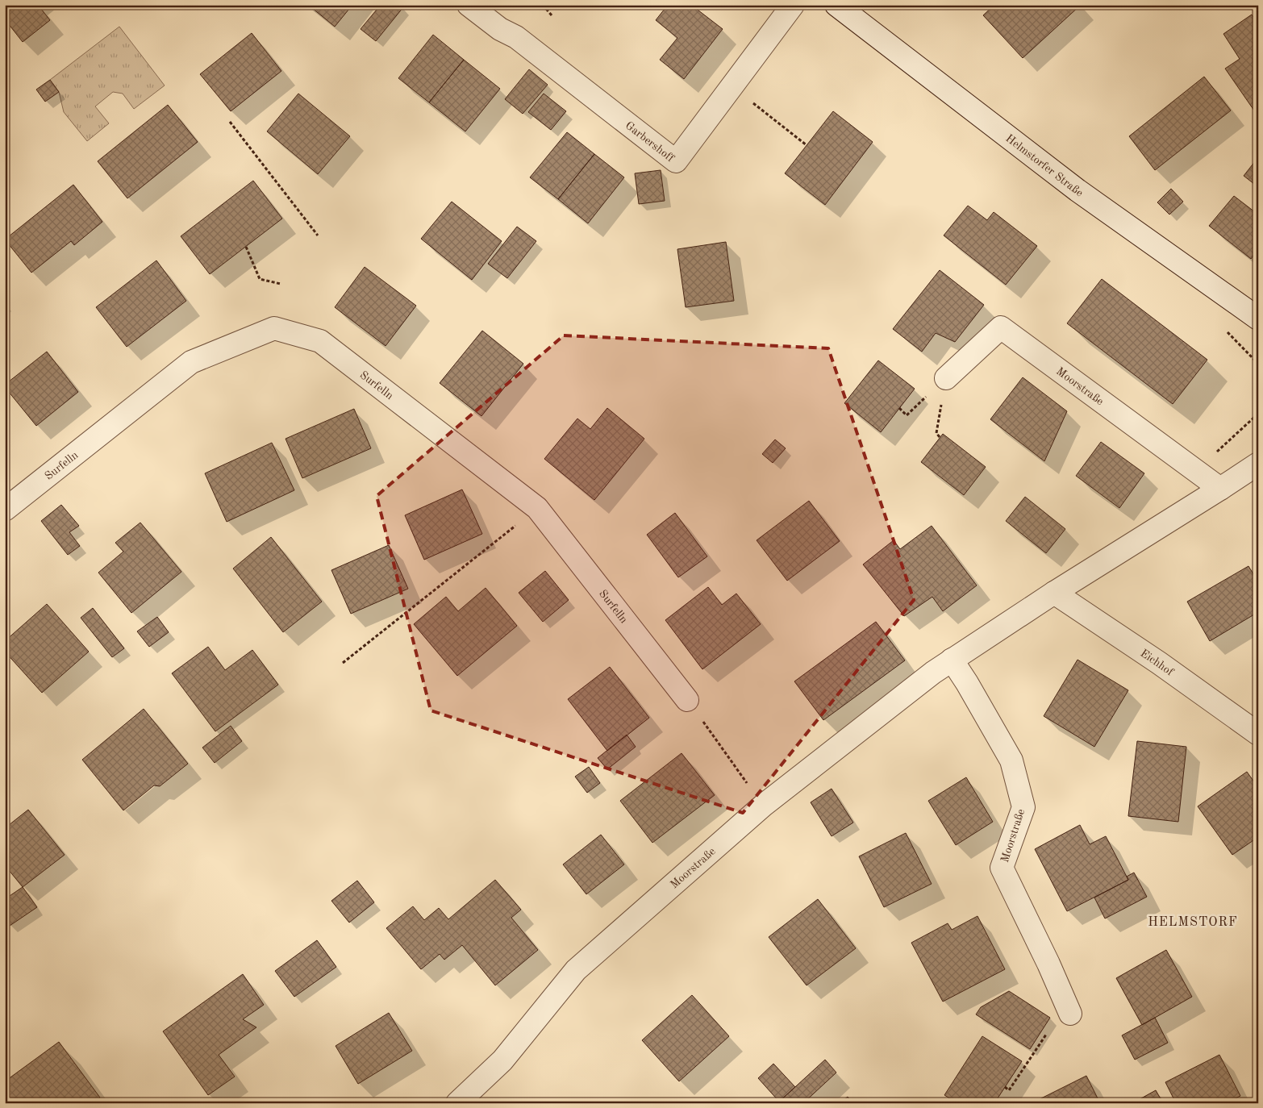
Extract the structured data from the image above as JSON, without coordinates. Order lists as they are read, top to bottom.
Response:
{
  "streets": {
    "street": [
      "Garbershoff",
      "Helmstorfer Straße",
      "Surfelln",
      "Moorstraße",
      "Eichhof"
    ]
  },
  "crossings": [
    ["Moorstraße", "Eichhof"]
  ],
  "districts": ["HELMSTORF"]
}
